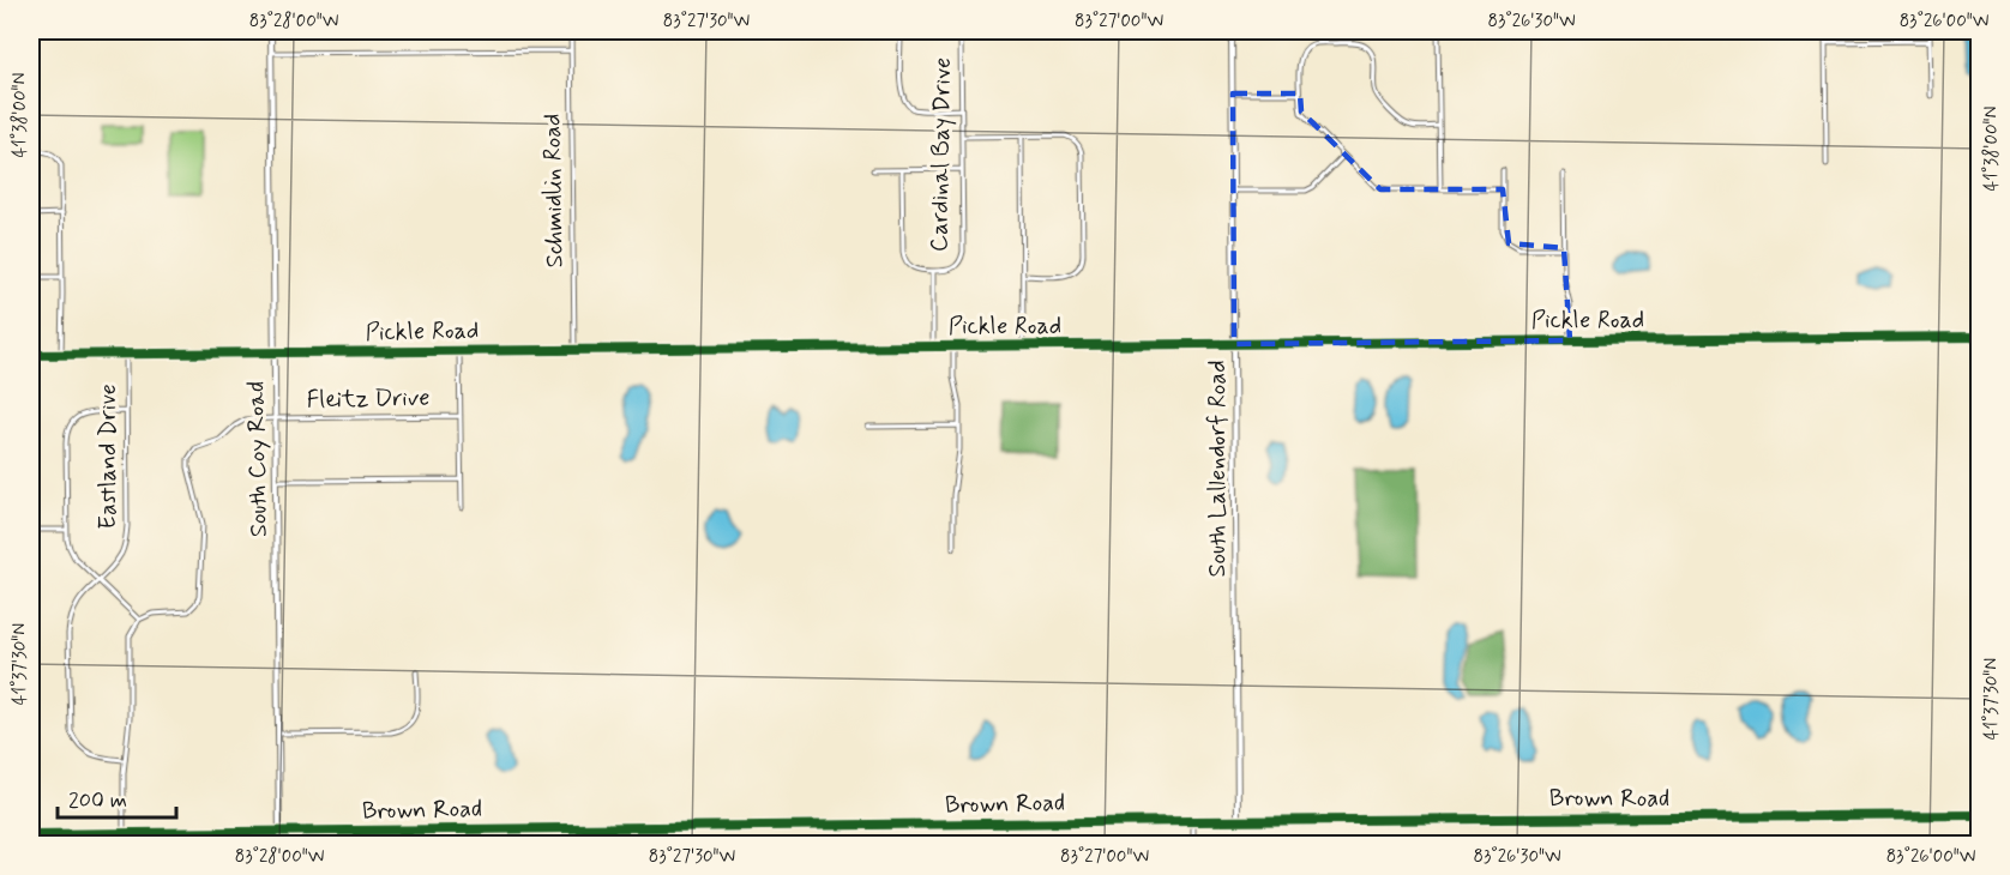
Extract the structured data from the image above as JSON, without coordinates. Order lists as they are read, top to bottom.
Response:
{
  "streets": {
    "street": [
      "Cardinal Bay Drive",
      "Schmidlin Road",
      "Pickle Road",
      "Fleitz Drive",
      "Eastland Drive",
      "South Coy Road",
      "South Lallendorf Road",
      "Brown Road"
    ]
  },
  "crossings": [
    ["Cardinal Bay Drive", "Pickle Road"],
    ["Schmidlin Road", "Pickle Road"],
    ["Pickle Road", "Eastland Drive"],
    ["Pickle Road", "South Coy Road"],
    ["Pickle Road", "South Lallendorf Road"],
    ["Fleitz Drive", "South Coy Road"],
    ["South Coy Road", "Brown Road"],
    ["South Lallendorf Road", "Brown Road"]
  ],
  "scale_bar": "200 m",
  "coordinates": [
    "83°28'00\"W",
    "83°27'30\"W",
    "83°27'00\"W",
    "83°26'30\"W",
    "83°26'00\"W",
    "41°38'00\"N",
    "41°37'30\"N"
  ]
}
